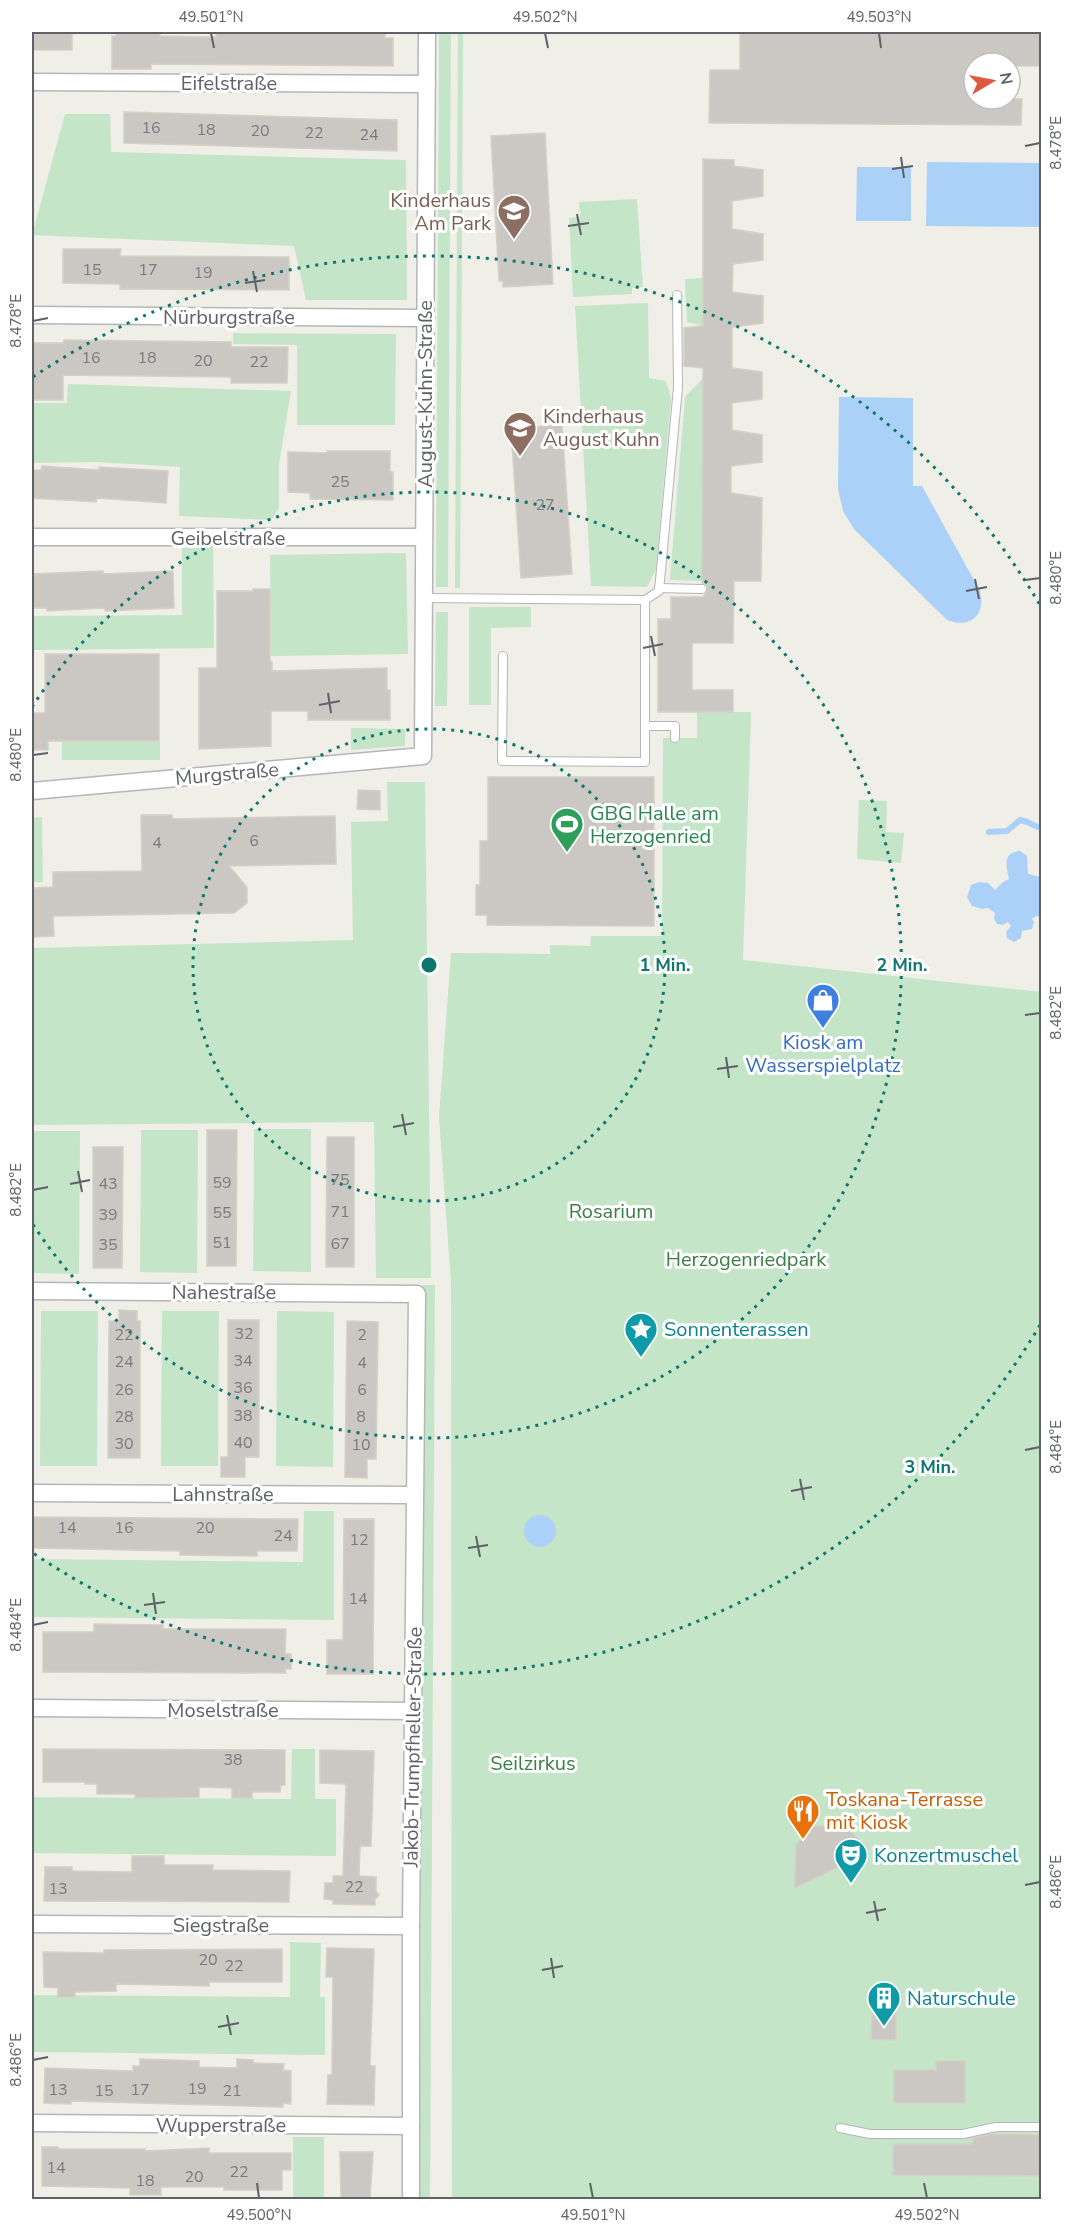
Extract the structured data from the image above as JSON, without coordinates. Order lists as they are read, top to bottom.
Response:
{
  "streets": {
    "street": [
      "Eifelstraße",
      "Nürburgstraße",
      "August-Kuhn-Straße",
      "Geibelstraße",
      "Murgstraße",
      "Nahestraße",
      "Lahnstraße",
      "Moselstraße",
      "Jakob-Trumpfheller-Straße",
      "Siegstraße",
      "Wupperstraße"
    ]
  },
  "crossings": [
    ["Eifelstraße", "August-Kuhn-Straße"],
    ["Nürburgstraße", "August-Kuhn-Straße"],
    ["August-Kuhn-Straße", "Geibelstraße"],
    ["August-Kuhn-Straße", "Murgstraße"],
    ["Nahestraße", "Jakob-Trumpfheller-Straße"],
    ["Lahnstraße", "Jakob-Trumpfheller-Straße"],
    ["Moselstraße", "Jakob-Trumpfheller-Straße"],
    ["Jakob-Trumpfheller-Straße", "Siegstraße"],
    ["Jakob-Trumpfheller-Straße", "Wupperstraße"]
  ],
  "parks": ["Rosarium", "Herzogenriedpark", "Seilzirkus"],
  "places": {
    "school or university": ["Kinderhaus Am Park", "Kinderhaus August Kuhn"],
    "sports": ["GBG Halle am Herzogenried"],
    "shop": ["Kiosk am Wasserspielplatz"],
    "place": ["Sonnenterassen"],
    "restaurant": ["Toskana-Terrasse mit Kiosk"],
    "theatre": ["Konzertmuschel"],
    "building": ["Naturschule"]
  },
  "house_numbers": [
    "16",
    "18",
    "20",
    "22",
    "24",
    "15",
    "17",
    "19",
    "16",
    "18",
    "20",
    "22",
    "25",
    "27",
    "6",
    "4",
    "75",
    "59",
    "43",
    "71",
    "55",
    "39",
    "51",
    "67",
    "35",
    "32",
    "22",
    "2",
    "34",
    "24",
    "4",
    "36",
    "26",
    "6",
    "38",
    "28",
    "8",
    "40",
    "30",
    "10",
    "14",
    "16",
    "20",
    "24",
    "12",
    "14",
    "38",
    "22",
    "13",
    "20",
    "22",
    "19",
    "13",
    "17",
    "15",
    "21",
    "14",
    "22",
    "20",
    "18"
  ],
  "north": "right",
  "coordinates": [
    "49.501°N",
    "49.502°N",
    "49.503°N",
    "8.478°E",
    "8.480°E",
    "8.482°E",
    "8.484°E",
    "8.486°E",
    "49.500°N"
  ],
  "rings": ["1 Min.", "2 Min.", "3 Min."]
}
